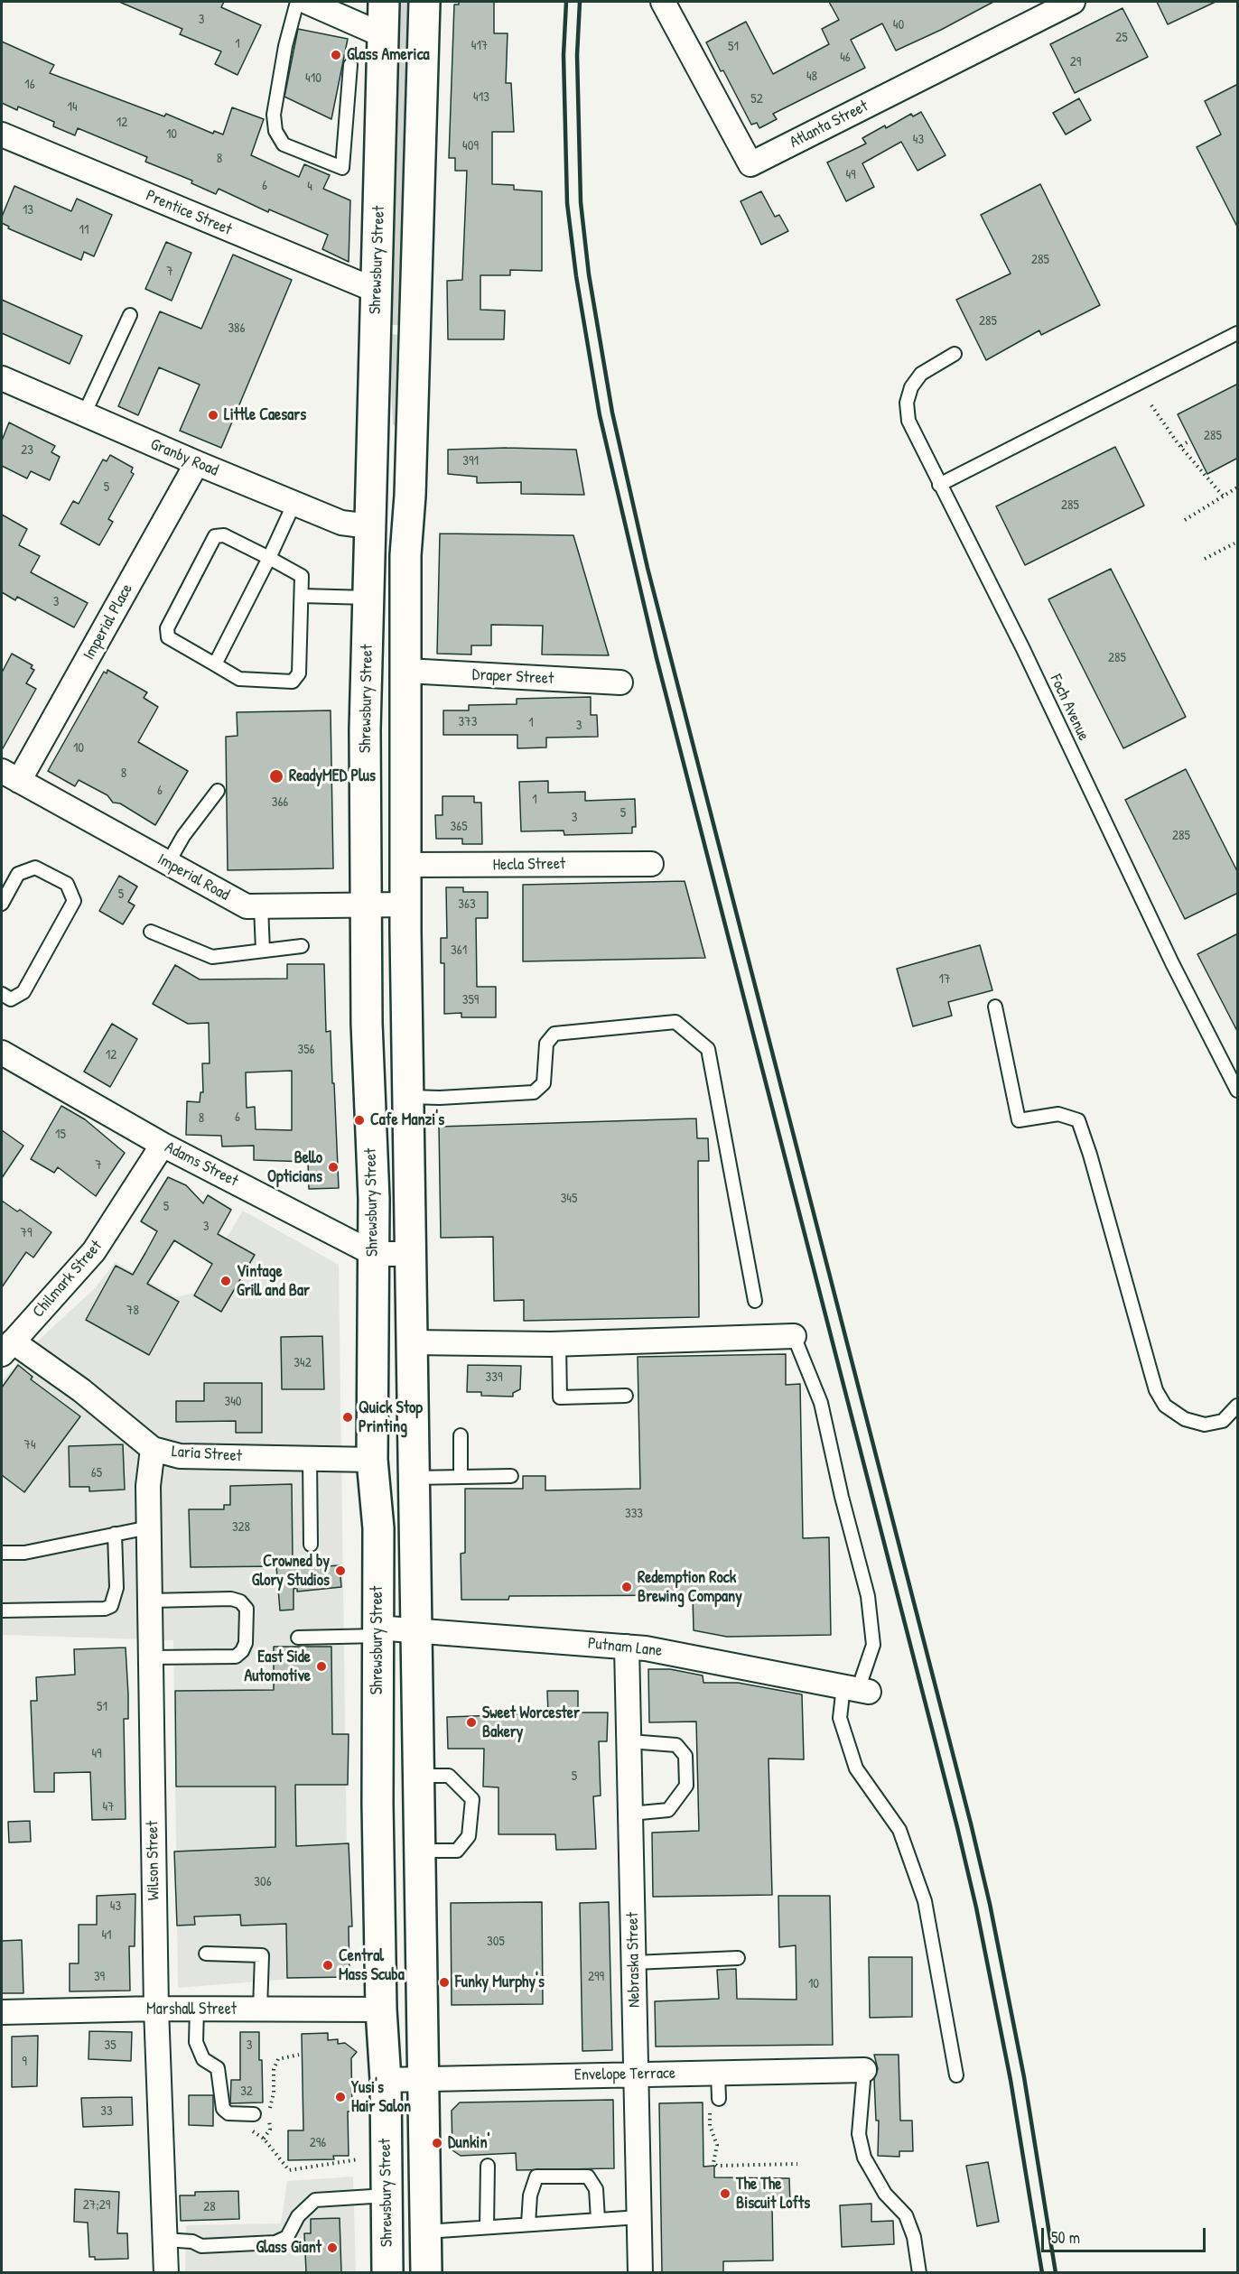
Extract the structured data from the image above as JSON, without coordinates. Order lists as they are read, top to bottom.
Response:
{
  "streets": {
    "main road": ["Shrewsbury Street"],
    "street": [
      "Atlanta Street",
      "Prentice Street",
      "Granby Road",
      "Imperial Place",
      "Draper Street",
      "Hecla Street",
      "Imperial Road",
      "Adams Street",
      "Chilmark Street",
      "Laria Street",
      "Putnam Lane",
      "Wilson Street",
      "Nebraska Street",
      "Marshall Street",
      "Envelope Terrace"
    ],
    "lane": ["Foch Avenue"]
  },
  "crossings": [
    ["Prentice Street", "Shrewsbury Street"],
    ["Shrewsbury Street", "Granby Road"],
    ["Shrewsbury Street", "Imperial Road"],
    ["Shrewsbury Street", "Adams Street"],
    ["Shrewsbury Street", "Laria Street"],
    ["Shrewsbury Street", "Putnam Lane"],
    ["Shrewsbury Street", "Marshall Street"],
    ["Shrewsbury Street", "Envelope Terrace"],
    ["Granby Road", "Imperial Place"],
    ["Imperial Place", "Imperial Road"],
    ["Adams Street", "Chilmark Street"],
    ["Chilmark Street", "Laria Street"],
    ["Laria Street", "Wilson Street"],
    ["Putnam Lane", "Nebraska Street"],
    ["Wilson Street", "Marshall Street"],
    ["Nebraska Street", "Envelope Terrace"]
  ],
  "places": [
    "Glass America",
    "Little Caesars",
    "ReadyMED Plus",
    "Cafe Manzi's",
    "Bello Opticians",
    "Vintage Grill and Bar",
    "Quick Stop Printing",
    "Crowned by Glory Studios",
    "Redemption Rock Brewing Company",
    "East Side Automotive",
    "Sweet Worcester Bakery",
    "Central Mass Scuba",
    "Funky Murphy's",
    "Yusi's Hair Salon",
    "Dunkin'",
    "The The Biscuit Lofts",
    "Glass Giant"
  ],
  "house_numbers": [
    "3",
    "40",
    "25",
    "1",
    "417",
    "51",
    "46",
    "29",
    "48",
    "410",
    "16",
    "413",
    "52",
    "14",
    "12",
    "10",
    "43",
    "409",
    "8",
    "49",
    "6",
    "4",
    "13",
    "11",
    "285",
    "7",
    "285",
    "386",
    "285",
    "23",
    "391",
    "5",
    "285",
    "3",
    "285",
    "373",
    "1",
    "3",
    "10",
    "8",
    "6",
    "1",
    "366",
    "5",
    "3",
    "365",
    "285",
    "5",
    "363",
    "361",
    "17",
    "359",
    "356",
    "12",
    "6",
    "8",
    "15",
    "7",
    "345",
    "5",
    "3",
    "79",
    "78",
    "342",
    "339",
    "340",
    "74",
    "65",
    "333",
    "328",
    "51",
    "49",
    "5",
    "47",
    "306",
    "43",
    "41",
    "305",
    "39",
    "299",
    "10",
    "35",
    "3",
    "9",
    "32",
    "33",
    "296",
    "27;29",
    "28"
  ],
  "scale_bar": "50 m"
}
